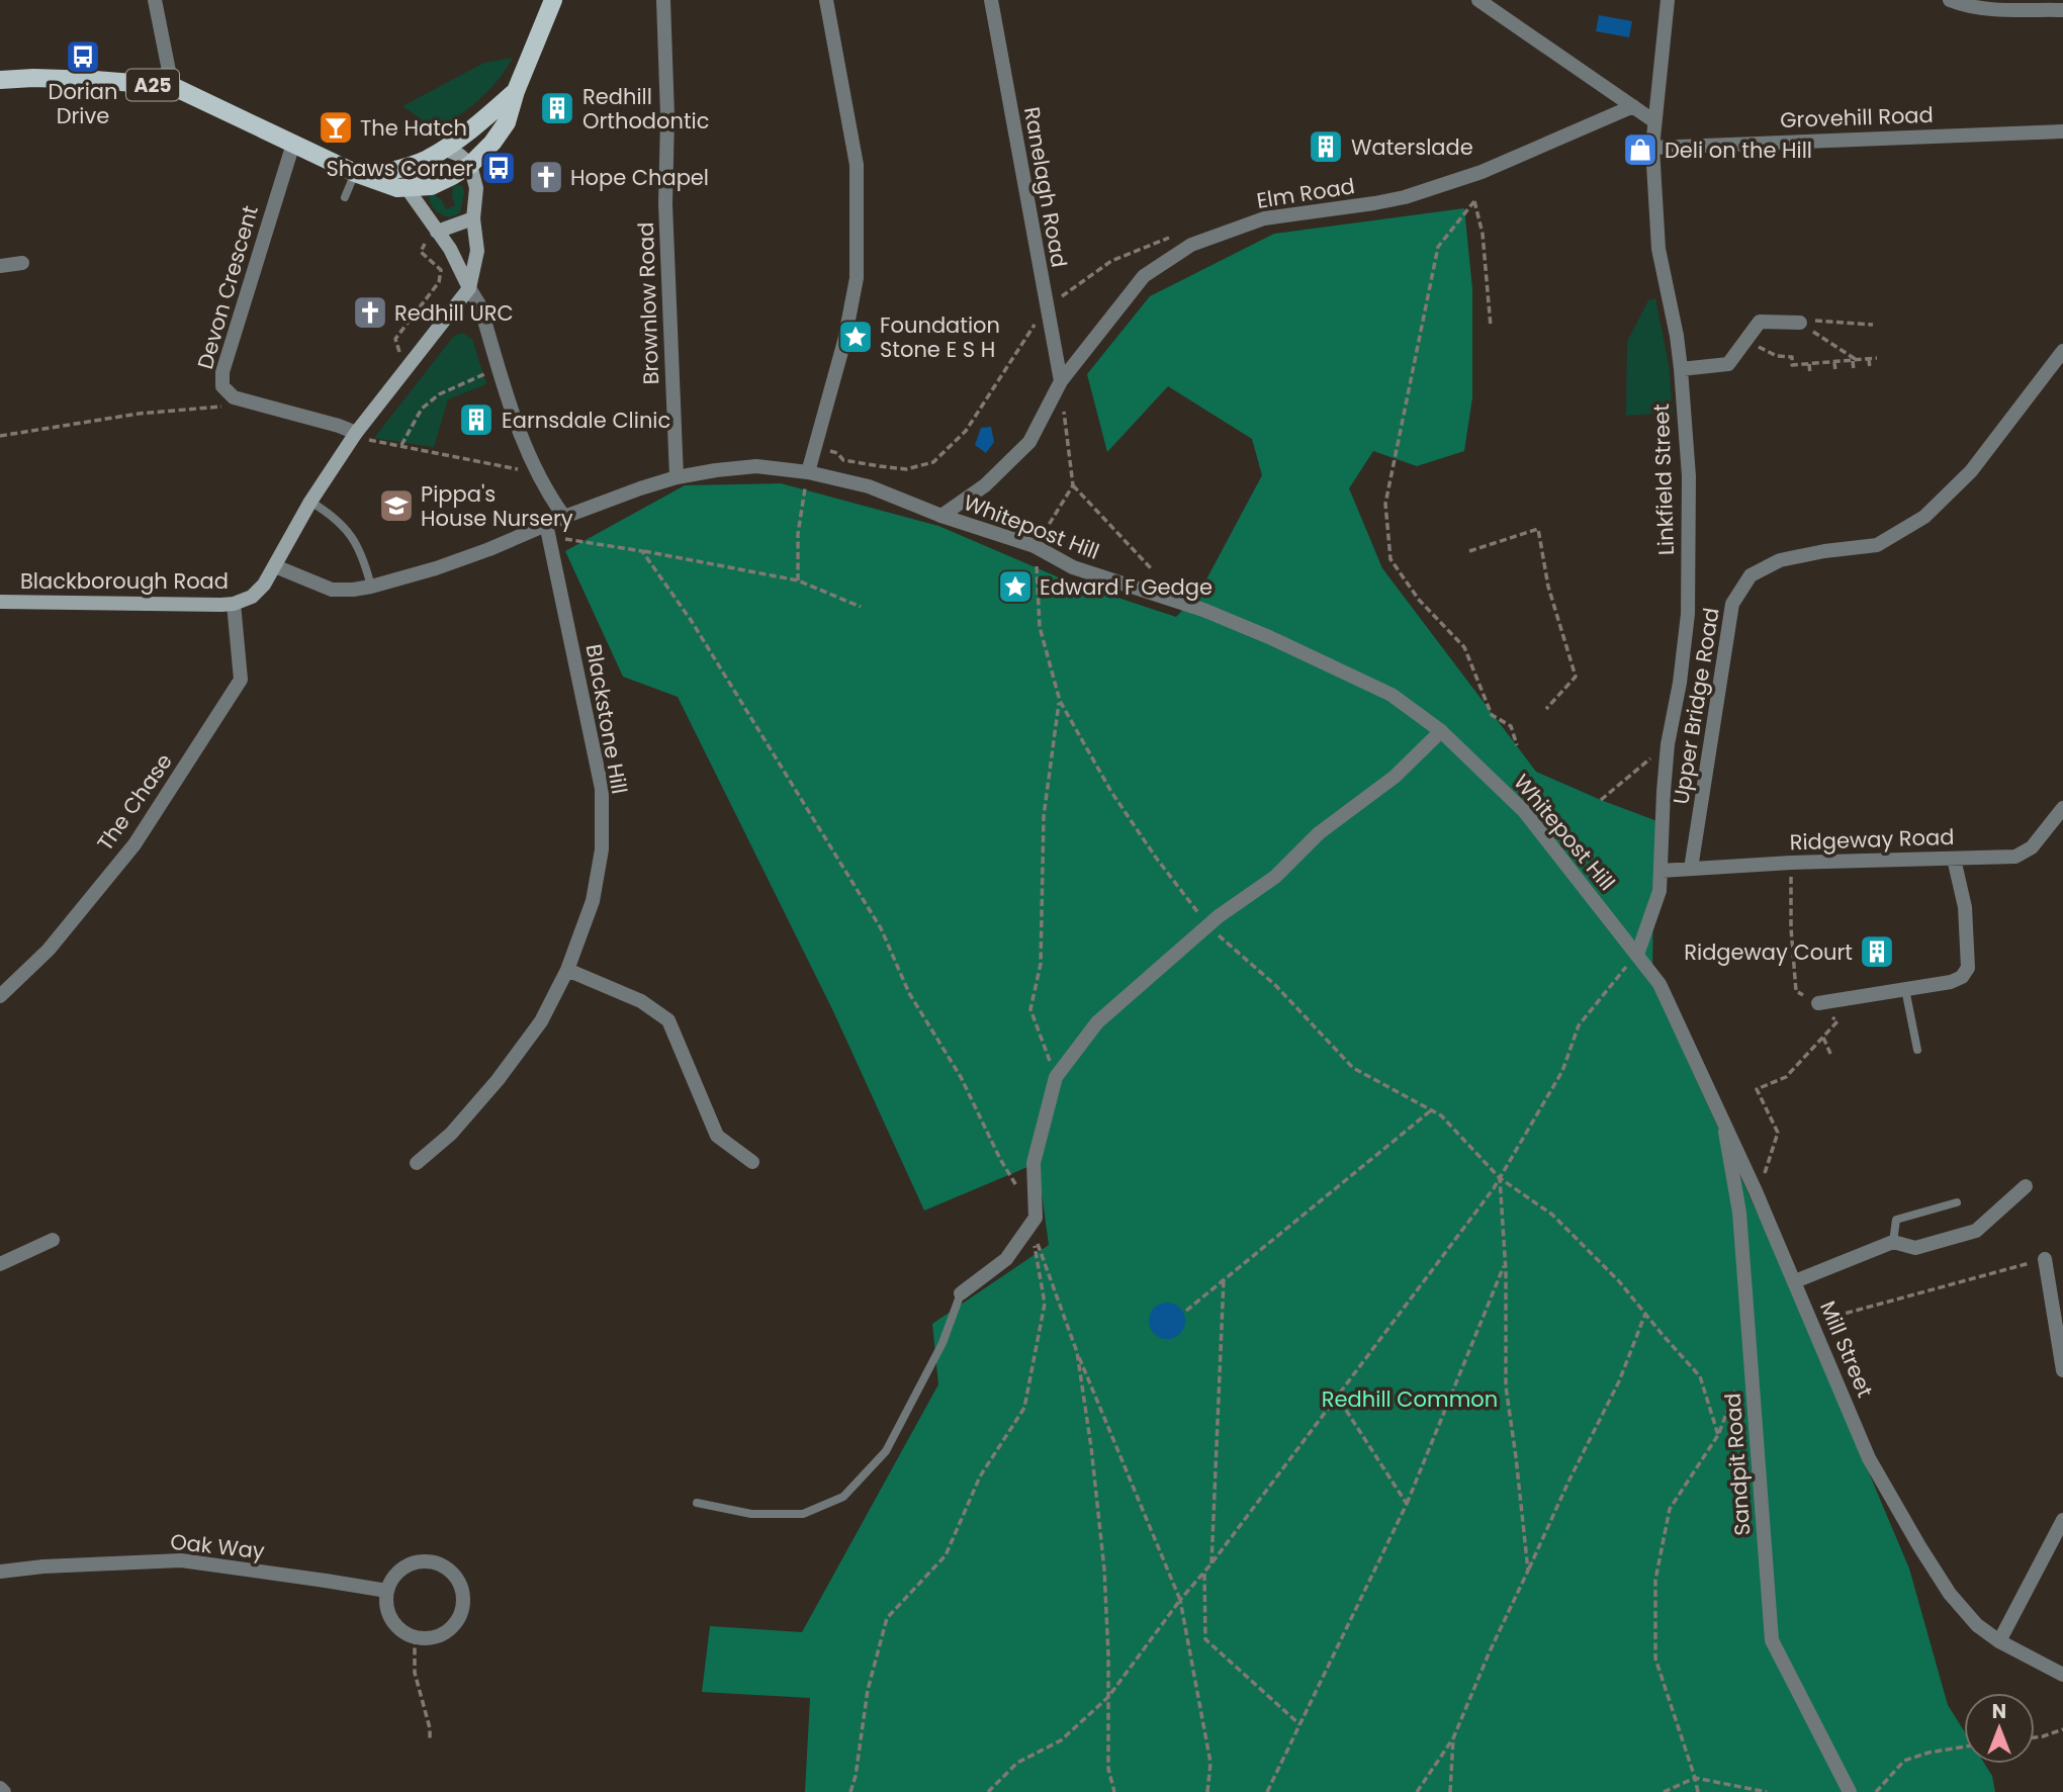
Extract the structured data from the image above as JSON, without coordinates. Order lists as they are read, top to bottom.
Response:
{
  "streets": {
    "main road": ["A25", "Blackborough Road"],
    "street": [
      "Grovehill Road",
      "Ranelagh Road",
      "Elm Road",
      "Devon Crescent",
      "Brownlow Road",
      "Linkfield Street",
      "Whitepost Hill",
      "Upper Bridge Road",
      "Blackstone Hill",
      "The Chase",
      "Ridgeway Road",
      "Mill Street",
      "Sandpit Road",
      "Oak Way"
    ]
  },
  "crossings": [
    ["A25", "Devon Crescent"],
    ["Grovehill Road", "Linkfield Street"],
    ["Ranelagh Road", "Elm Road"],
    ["Elm Road", "Whitepost Hill"],
    ["Devon Crescent", "Blackborough Road"],
    ["Brownlow Road", "Whitepost Hill"],
    ["Linkfield Street", "Whitepost Hill"],
    ["Linkfield Street", "Ridgeway Road"],
    ["Whitepost Hill", "Mill Street"],
    ["Blackborough Road", "The Chase"],
    ["Upper Bridge Road", "Ridgeway Road"],
    ["Mill Street", "Sandpit Road"]
  ],
  "parks": ["Redhill Common"],
  "places": {
    "bus stop": ["Dorian Drive", "Shaws Corner"],
    "building": [
      "Redhill Orthodontic",
      "Waterslade",
      "Earnsdale Clinic",
      "Ridgeway Court"
    ],
    "bar": ["The Hatch"],
    "shop": ["Deli on the Hill"],
    "church": ["Hope Chapel", "Redhill URC"],
    "place": ["Foundation Stone E S H", "Edward F Gedge"],
    "school or university": ["Pippa's House Nursery"]
  },
  "north": "top"
}
